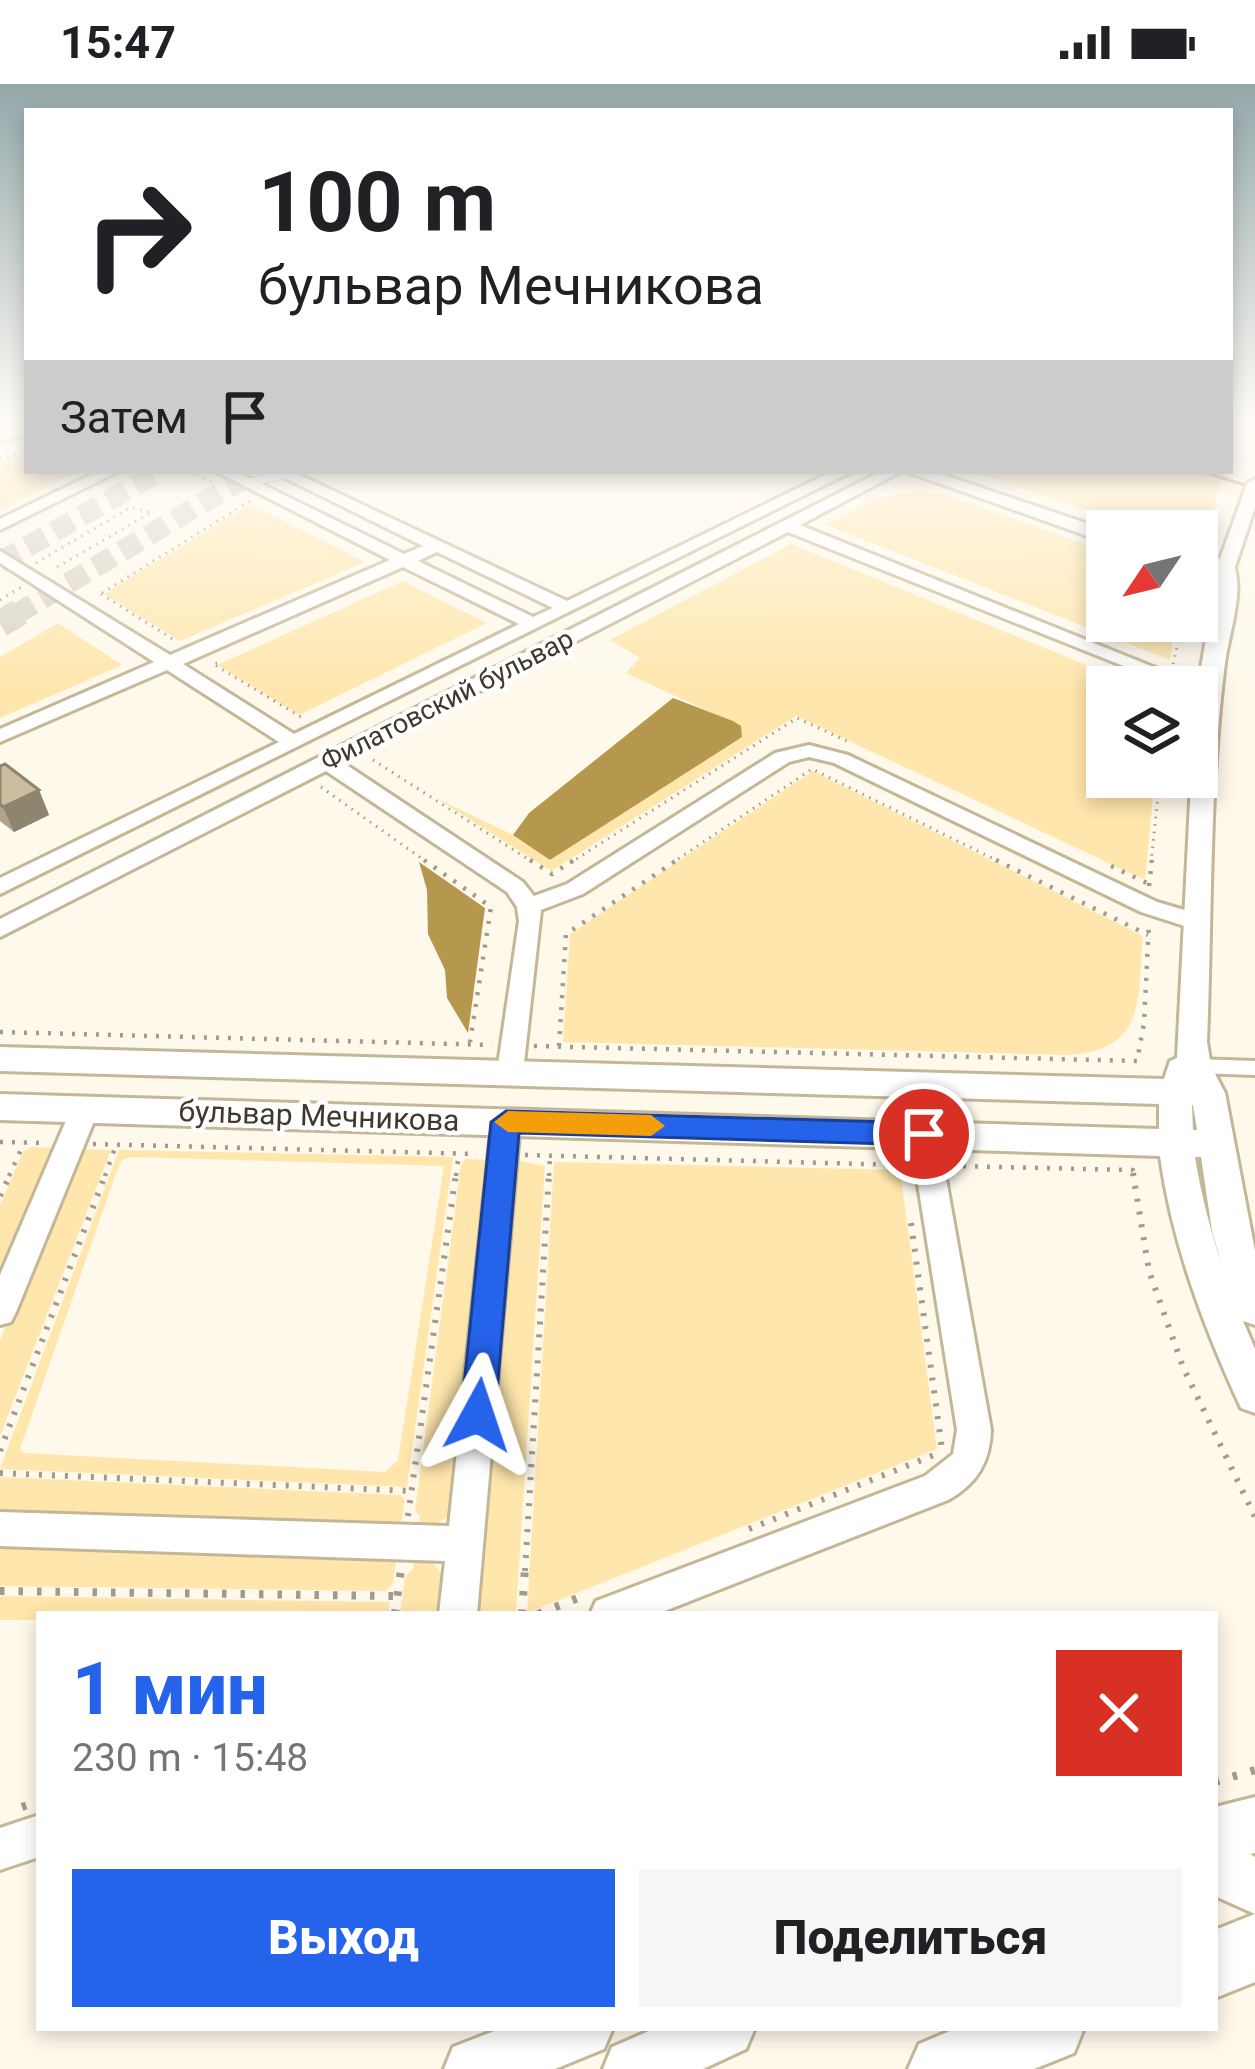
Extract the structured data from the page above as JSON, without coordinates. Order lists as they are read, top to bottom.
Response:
{
  "streets": {
    "street": ["Филатовский бульвар", "бульвар Мечникова"]
  },
  "north": "bottom left",
  "page": {
    "status": "15:47",
    "turn": ["100 m", "бульвар Мечникова"],
    "then": "Затем",
    "heading": ["1 мин", "230 m · 15:48"],
    "buttons": ["Выход", "Поделиться"]
  }
}
